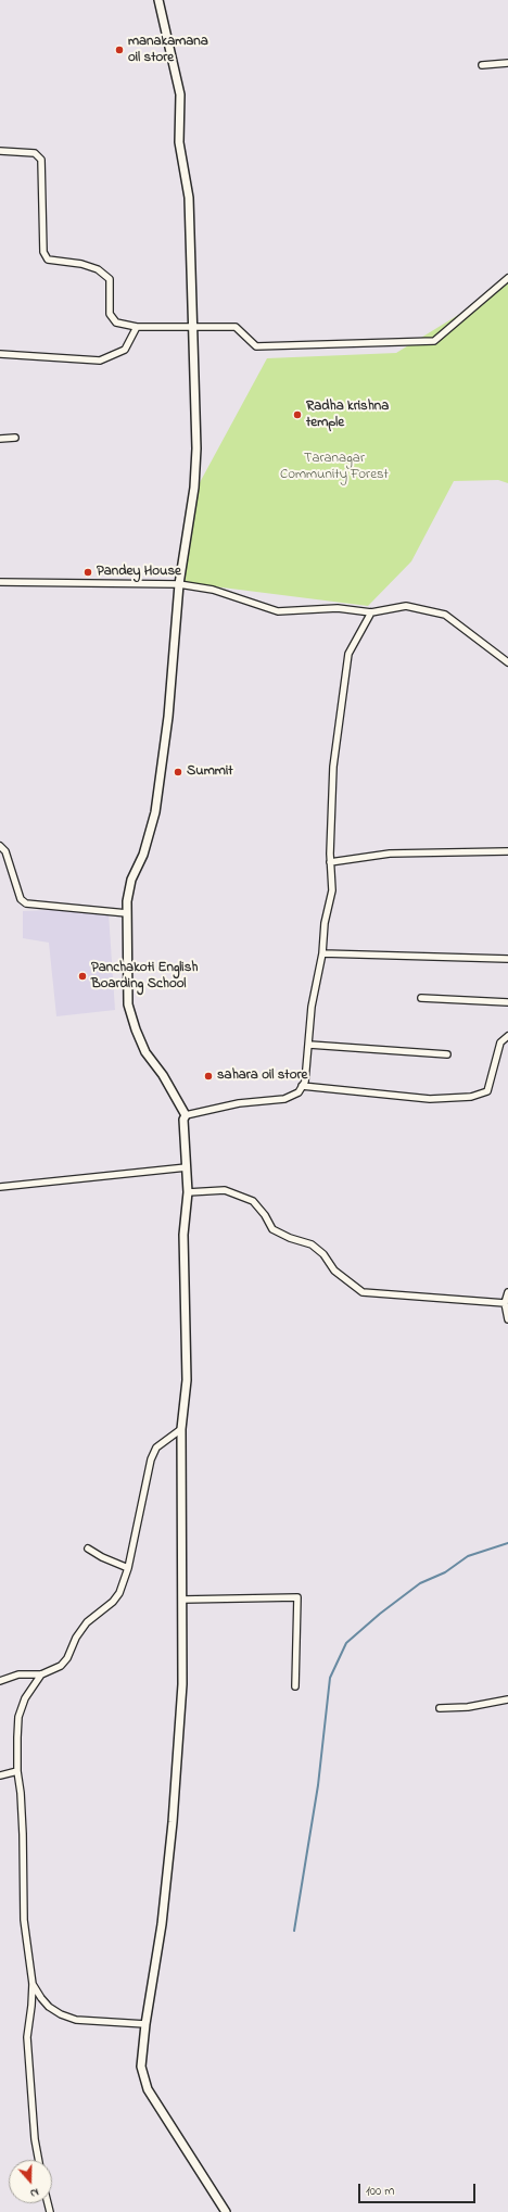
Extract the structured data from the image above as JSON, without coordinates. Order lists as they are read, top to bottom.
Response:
{
  "parks": ["Taranagar Community Forest"],
  "places": [
    "manakamana oil store",
    "Radha krishna temple",
    "Pandey House",
    "Summit",
    "Panchakoti English Boarding School",
    "sahara oil store"
  ],
  "scale_bar": "100 m",
  "north": "bottom"
}
